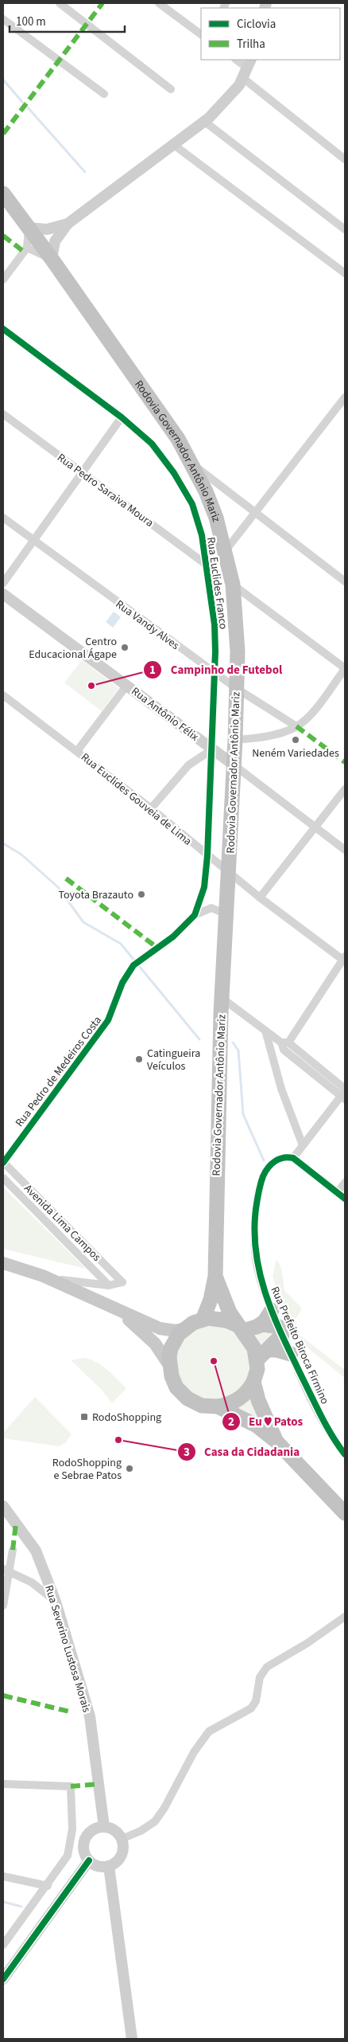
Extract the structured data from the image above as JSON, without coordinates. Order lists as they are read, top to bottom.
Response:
{
  "streets": {
    "highway": ["Rodovia Governador Antônio Mariz"],
    "main road": ["Rua Antônio Félix", "Rua Severino Lustosa Morais"],
    "street": [
      "Rua Pedro Saraiva Moura",
      "Rua Euclides Franco",
      "Rua Vandy Alves",
      "Rua Euclides Gouveia de Lima",
      "Rua Pedro de Medeiros Costa",
      "Avenida Lima Campos",
      "Rua Prefeito Biroca Firmino"
    ]
  },
  "crossings": [
    ["Rodovia Governador Antônio Mariz", "Rua Vandy Alves"],
    ["Rodovia Governador Antônio Mariz", "Rua Antônio Félix"],
    ["Rodovia Governador Antônio Mariz", "Rua Euclides Gouveia de Lima"],
    ["Rodovia Governador Antônio Mariz", "Rua Pedro de Medeiros Costa"],
    ["Rua Pedro Saraiva Moura", "Rua Euclides Franco"],
    ["Rua Euclides Franco", "Rua Vandy Alves"],
    ["Rua Euclides Franco", "Rua Antônio Félix"],
    ["Rua Euclides Franco", "Rua Euclides Gouveia de Lima"],
    ["Rua Euclides Franco", "Rua Pedro de Medeiros Costa"],
    ["Rua Euclides Gouveia de Lima", "Rua Pedro de Medeiros Costa"],
    ["Rua Pedro de Medeiros Costa", "Avenida Lima Campos"]
  ],
  "places": {
    "other": [
      "Centro Educacional Ágape",
      "Campinho de Futebol",
      "Neném Variedades",
      "Toyota Brazauto",
      "Catingueira Veículos",
      "Eu ♥ Patos",
      "Casa da Cidadania",
      "RodoShopping e Sebrae Patos"
    ],
    "transit": ["RodoShopping"]
  },
  "legend": ["Ciclovia", "Trilha"],
  "scale_bar": "100 m"
}
